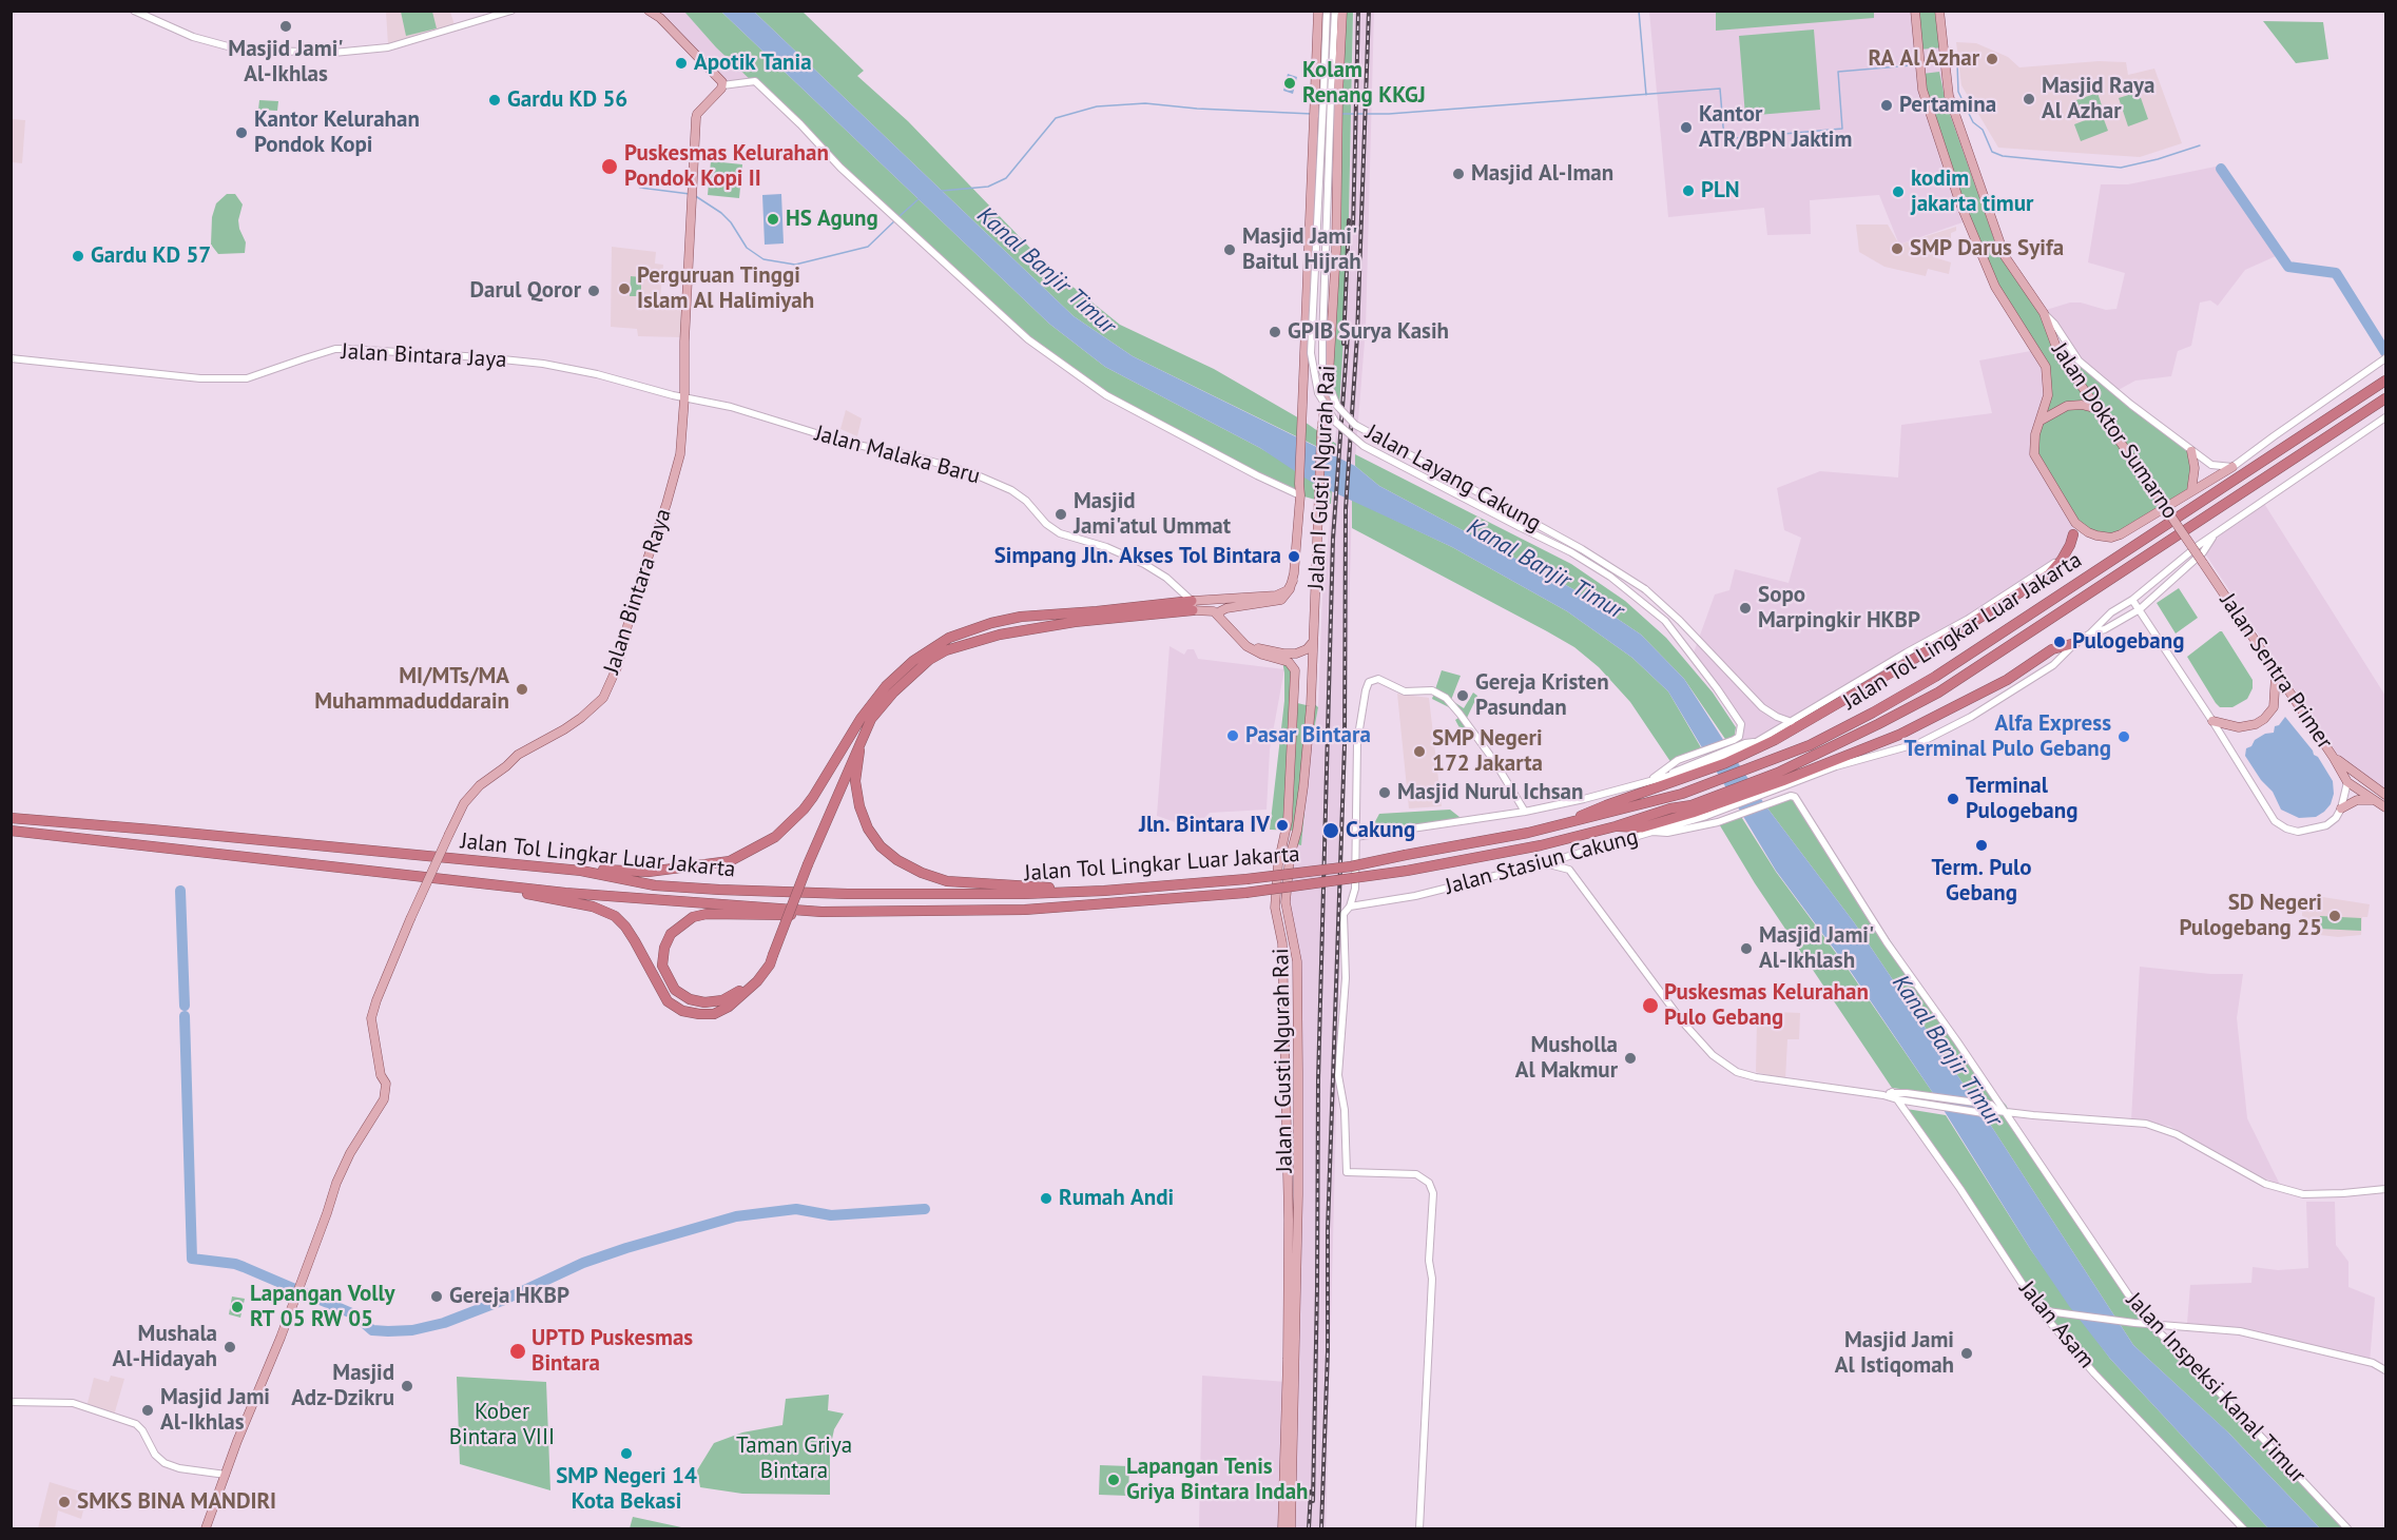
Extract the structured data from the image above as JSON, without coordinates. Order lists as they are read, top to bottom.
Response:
{
  "streets": {
    "highway": ["Jalan Tol Lingkar Luar Jakarta"],
    "main road": [
      "Jalan Doktor Sumarno",
      "Jalan I Gusti Ngurah Rai",
      "Jalan Bintara Raya",
      "Jalan Sentra Primer"
    ],
    "street": [
      "Jalan Bintara Jaya",
      "Jalan Malaka Baru",
      "Jalan Layang Cakung",
      "Jalan Stasiun Cakung",
      "Jalan Asam",
      "Jalan Inspeksi Kanal Timur"
    ]
  },
  "crossings": [
    ["Jalan Bintara Jaya", "Jalan Malaka Baru"],
    ["Jalan Bintara Jaya", "Jalan Bintara Raya"],
    ["Jalan Doktor Sumarno", "Jalan Sentra Primer"],
    ["Jalan Malaka Baru", "Jalan I Gusti Ngurah Rai"],
    ["Jalan Malaka Baru", "Jalan Bintara Raya"],
    ["Jalan I Gusti Ngurah Rai", "Jalan Layang Cakung"]
  ],
  "water": ["Kanal Banjir Timur"],
  "parks": ["Kober Bintara VIII", "Taman Griya Bintara"],
  "places": [
    "Masjid Jami' Al-Ikhlas",
    "RA Al Azhar",
    "Apotik Tania",
    "Kolam Renang KKGJ",
    "Masjid Raya Al Azhar",
    "Gardu KD 56",
    "Pertamina",
    "Kantor ATR/BPN Jaktim",
    "Kantor Kelurahan Pondok Kopi",
    "Puskesmas Kelurahan Pondok Kopi II",
    "Masjid Al-Iman",
    "PLN",
    "kodim jakarta timur",
    "HS Agung",
    "SMP Darus Syifa",
    "Masjid Jami' Baitul Hijrah",
    "Gardu KD 57",
    "Perguruan Tinggi Islam Al Halimiyah",
    "Darul Qoror",
    "GPIB Surya Kasih",
    "Masjid Jami'atul Ummat",
    "Simpang Jln. Akses Tol Bintara",
    "Sopo Marpingkir HKBP",
    "Pulogebang",
    "MI/MTs/MA Muhammaduddarain",
    "Gereja Kristen Pasundan",
    "Pasar Bintara",
    "Alfa Express Terminal Pulo Gebang",
    "SMP Negeri 172 Jakarta",
    "Masjid Nurul Ichsan",
    "Terminal Pulogebang",
    "Jln. Bintara IV",
    "Cakung",
    "Term. Pulo Gebang",
    "SD Negeri Pulogebang 25",
    "Masjid Jami' Al-Ikhlash",
    "Puskesmas Kelurahan Pulo Gebang",
    "Musholla Al Makmur",
    "Rumah Andi",
    "Gereja HKBP",
    "Lapangan Volly RT 05 RW 05",
    "Mushala Al-Hidayah",
    "UPTD Puskesmas Bintara",
    "Masjid Jami Al Istiqomah",
    "Masjid Adz-Dzikru",
    "Masjid Jami Al-Ikhlas",
    "SMP Negeri 14 Kota Bekasi",
    "Lapangan Tenis Griya Bintara Indah",
    "SMKS BINA MANDIRI"
  ]
}
